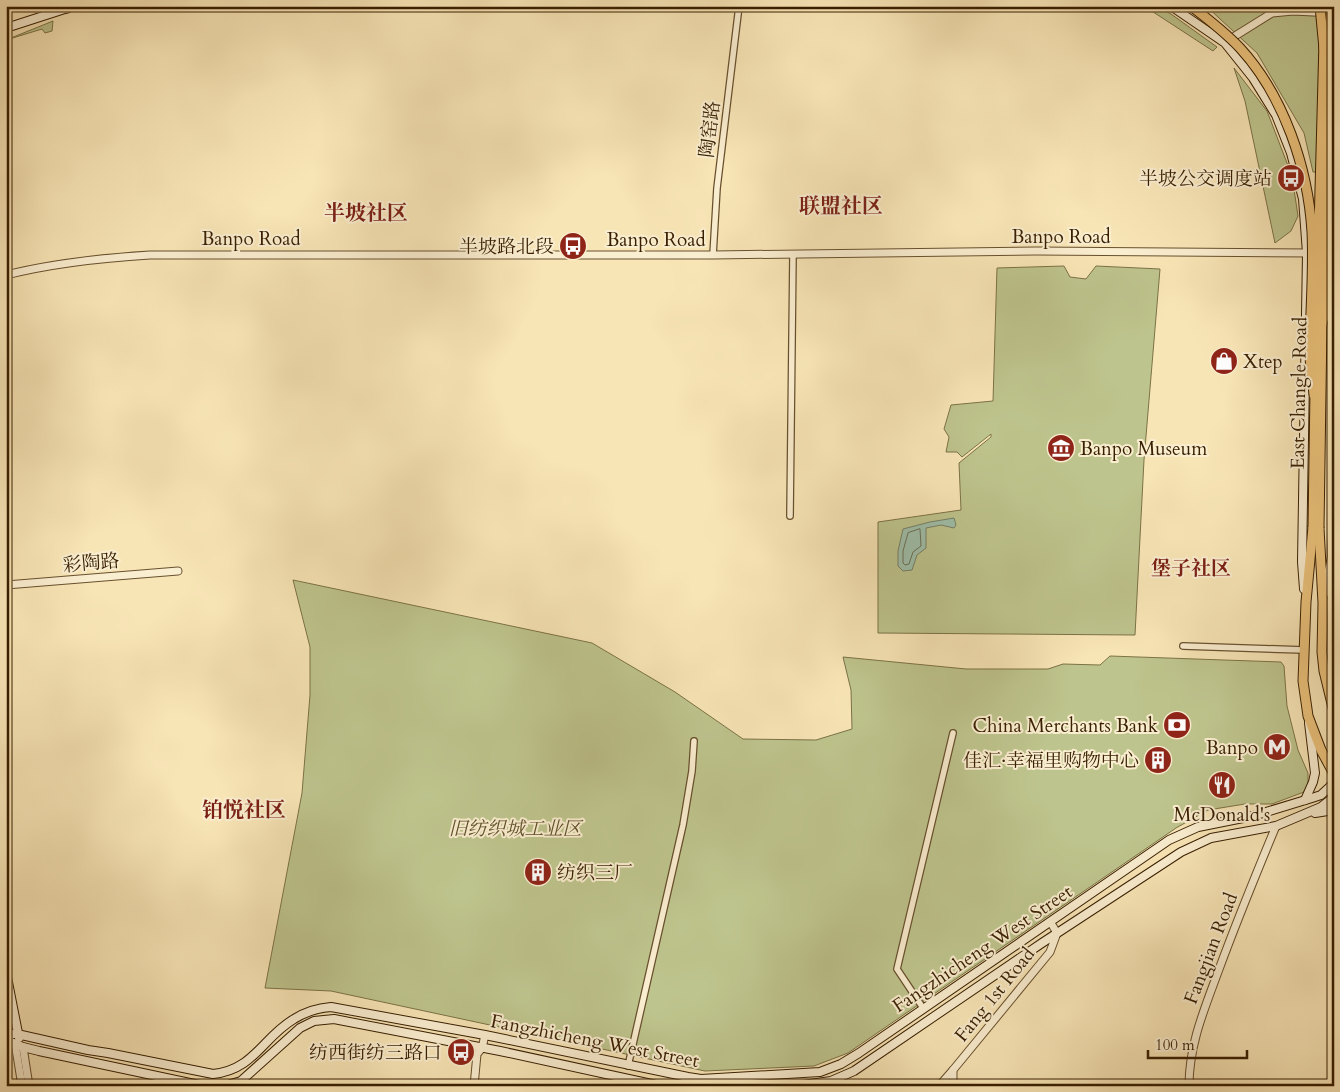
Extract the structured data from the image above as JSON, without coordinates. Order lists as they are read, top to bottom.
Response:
{
  "streets": {
    "main road": ["East Changle Road", "Fangzhicheng West Street"],
    "street": [
      "陶窑路",
      "Banpo Road",
      "彩陶路",
      "Fangjian Road",
      "Fang 1st Road"
    ]
  },
  "crossings": [
    ["陶窑路", "Banpo Road"],
    ["Fangzhicheng West Street", "Fangjian Road"],
    ["Fangzhicheng West Street", "Fang 1st Road"]
  ],
  "districts": [
    "联盟社区",
    "半坡社区",
    "堡子社区",
    "铂悦社区"
  ],
  "parks": ["旧纺织城工业区"],
  "places": {
    "bus stop": ["半坡公交调度站", "半坡路北段", "纺西街纺三路口"],
    "shop": ["Xtep"],
    "museum": ["Banpo Museum"],
    "bank": ["China Merchants Bank"],
    "metro station": ["Banpo"],
    "building": ["佳汇·幸福里购物中心", "纺织三厂"],
    "restaurant": ["McDonald's"]
  },
  "scale_bar": "100 m"
}
